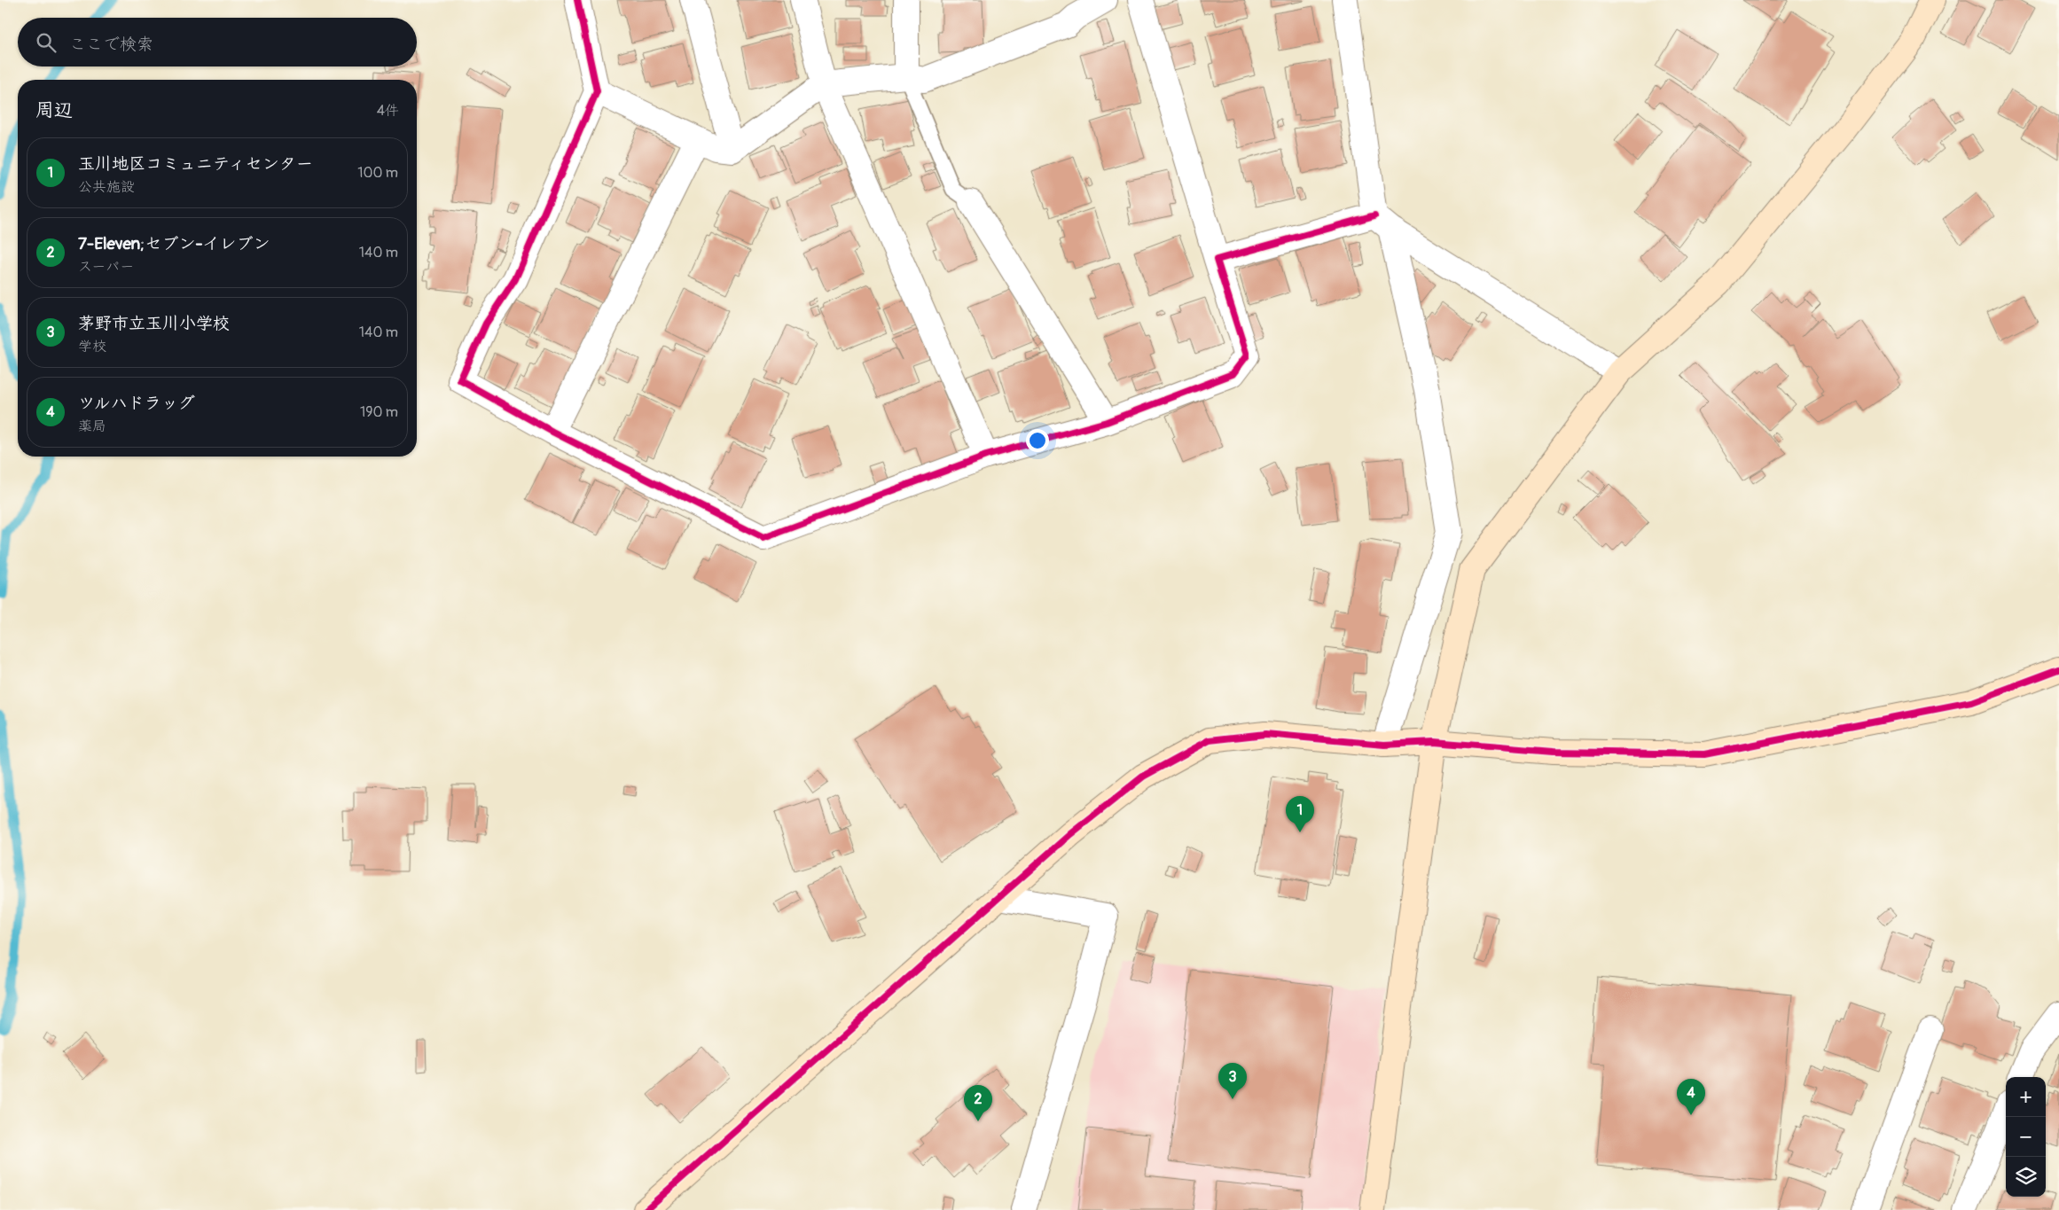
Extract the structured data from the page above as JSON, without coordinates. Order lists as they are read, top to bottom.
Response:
{
  "page": {
    "search": "ここで検索",
    "heading": ["周辺", "4件"],
    "list": [
      {
        "mark": "1",
        "name": "玉川地区コミュニティセンター",
        "note": "公共施設",
        "value": "100 m"
      },
      {
        "mark": "2",
        "name": "7-Eleven;セブン-イレブン",
        "note": "スーパー",
        "value": "140 m"
      },
      {
        "mark": "3",
        "name": "茅野市立玉川小学校",
        "note": "学校",
        "value": "140 m"
      },
      {
        "mark": "4",
        "name": "ツルハドラッグ",
        "note": "薬局",
        "value": "190 m"
      }
    ],
    "pins": [
      "1",
      "3",
      "4",
      "2"
    ],
    "map_buttons": ["+", "−"]
  }
}
